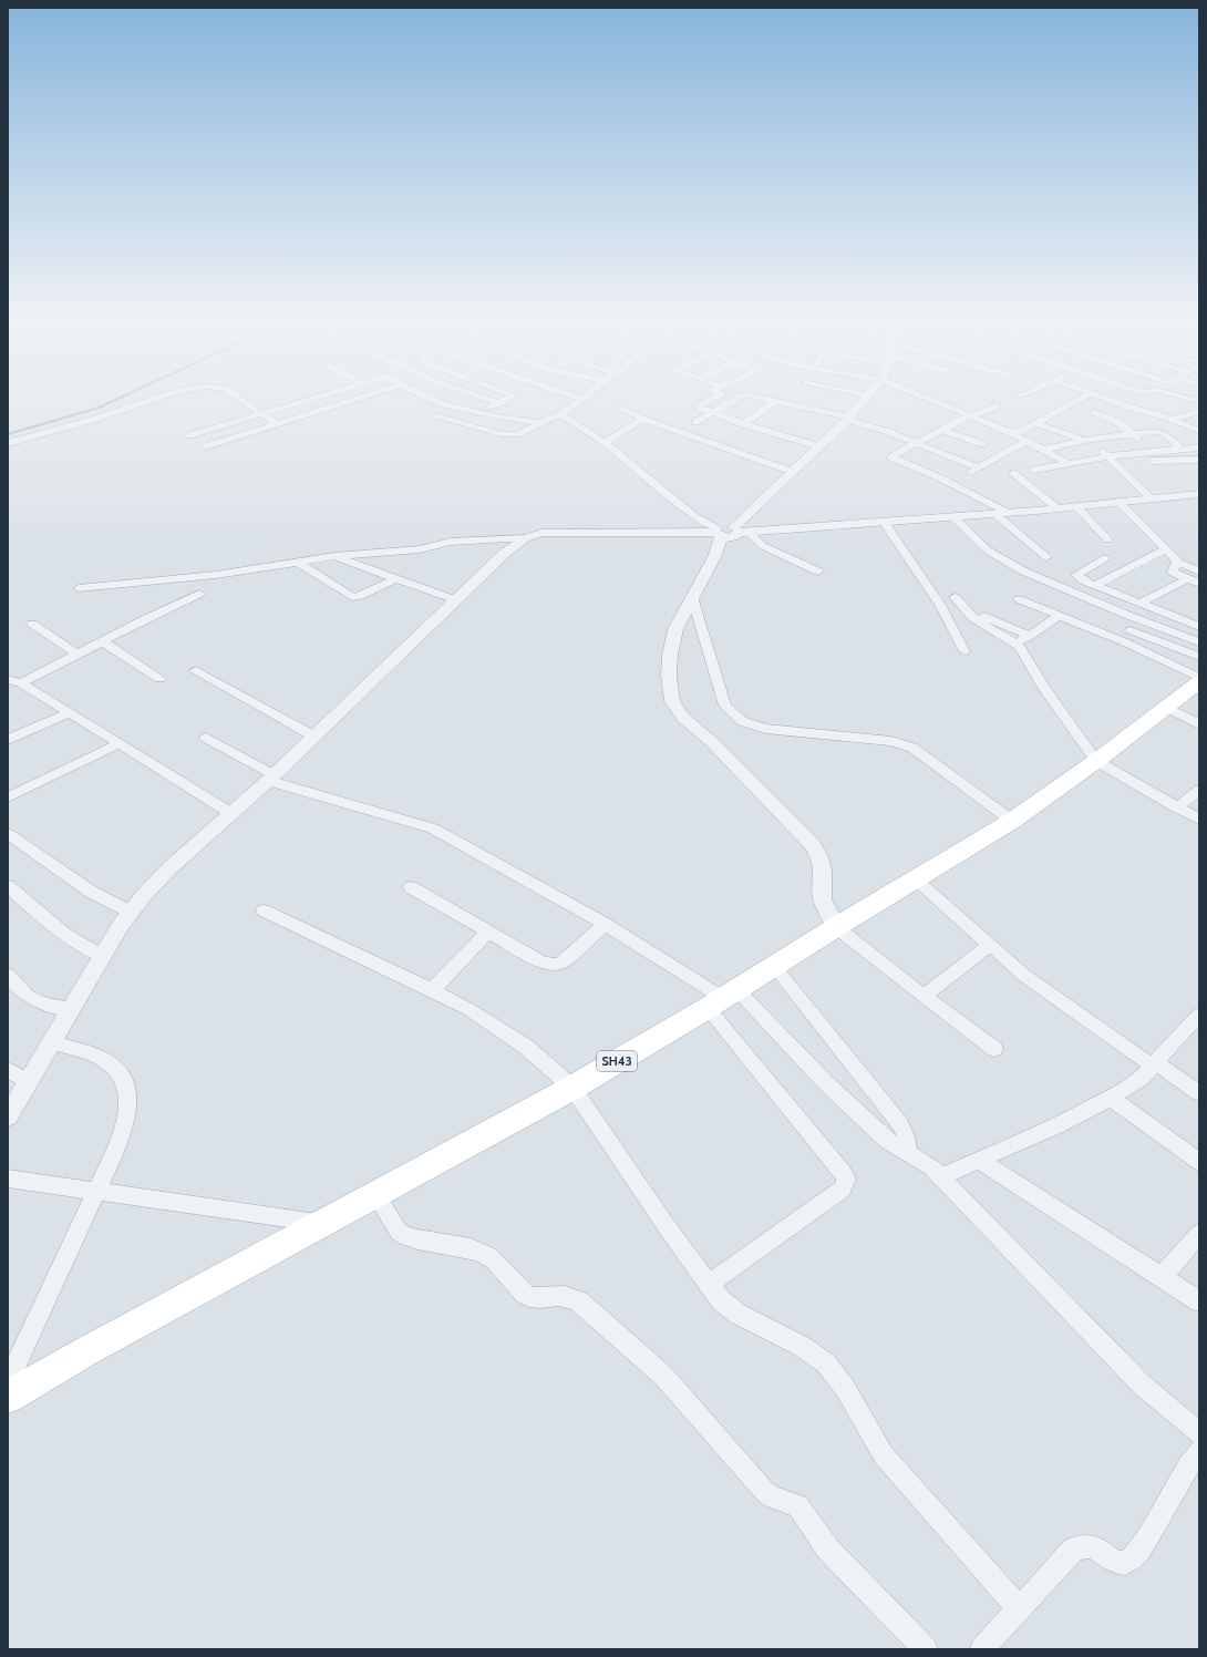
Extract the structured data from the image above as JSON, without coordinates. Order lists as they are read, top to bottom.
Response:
{
  "streets": {
    "main road": ["SH43"]
  }
}
